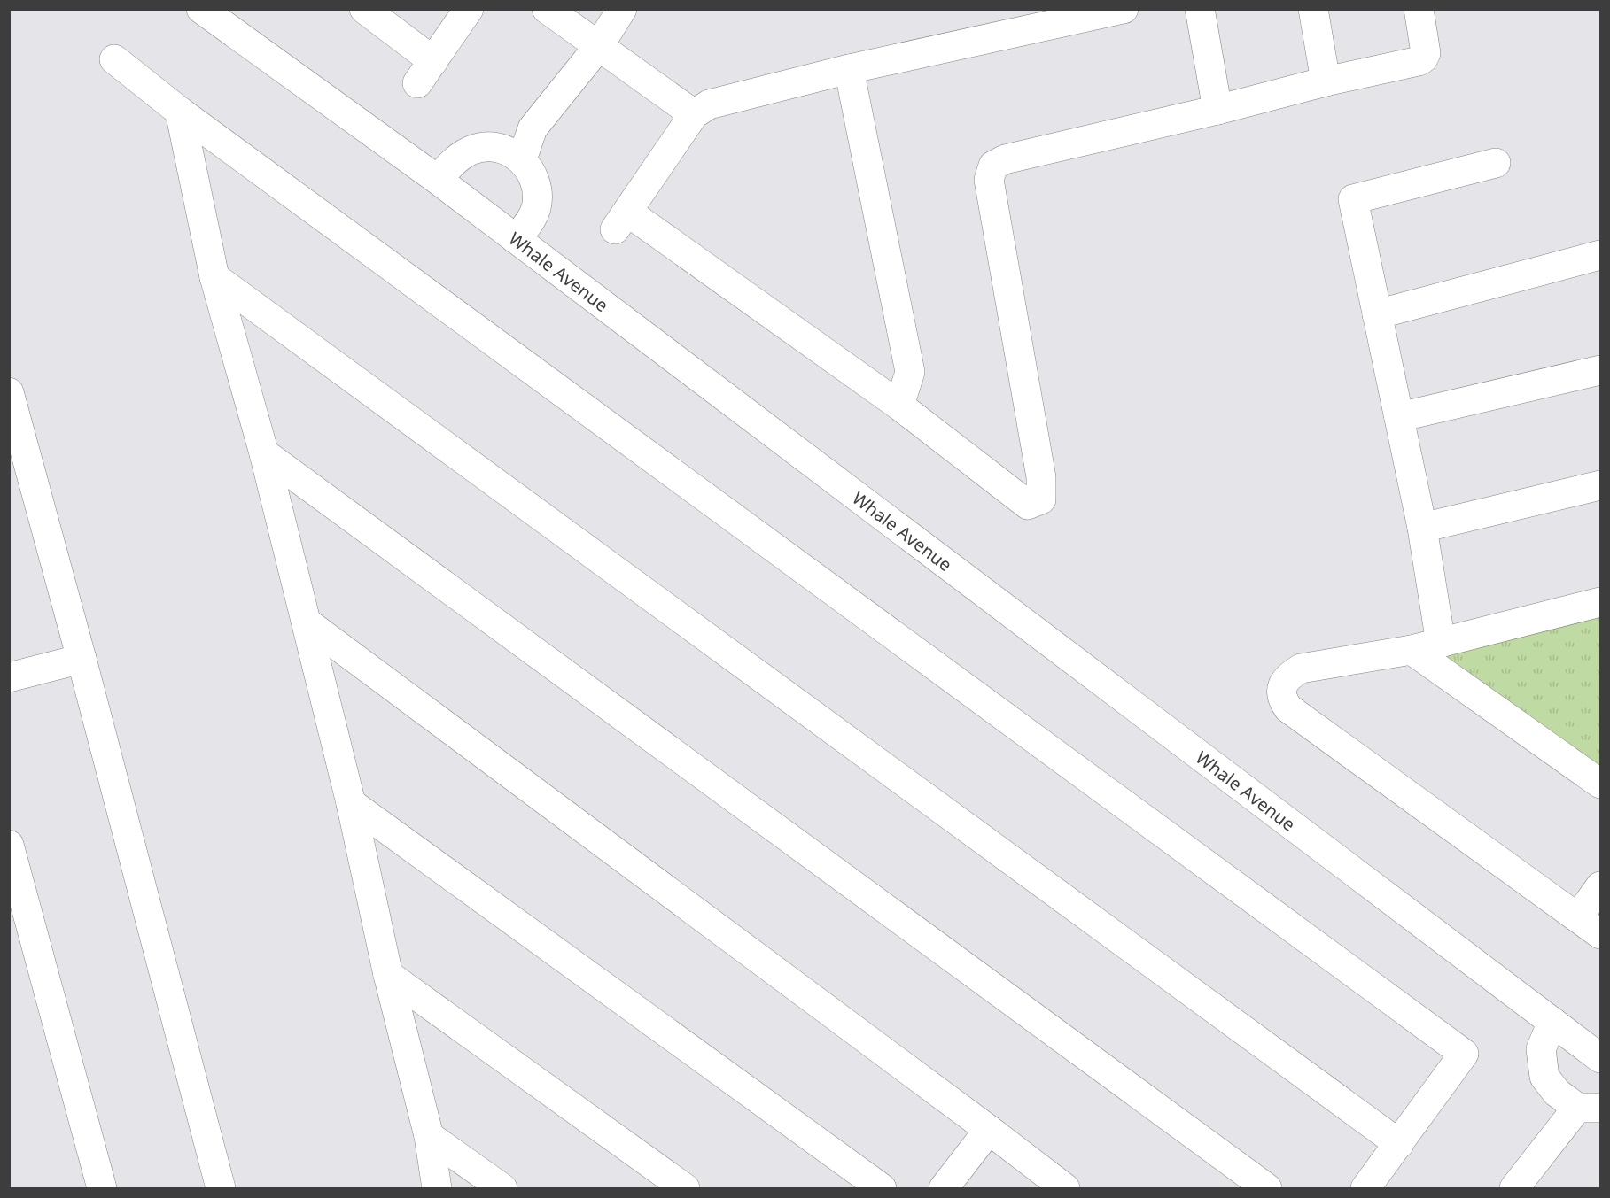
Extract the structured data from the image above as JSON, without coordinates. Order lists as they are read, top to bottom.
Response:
{
  "streets": {
    "street": ["Whale Avenue"]
  }
}
